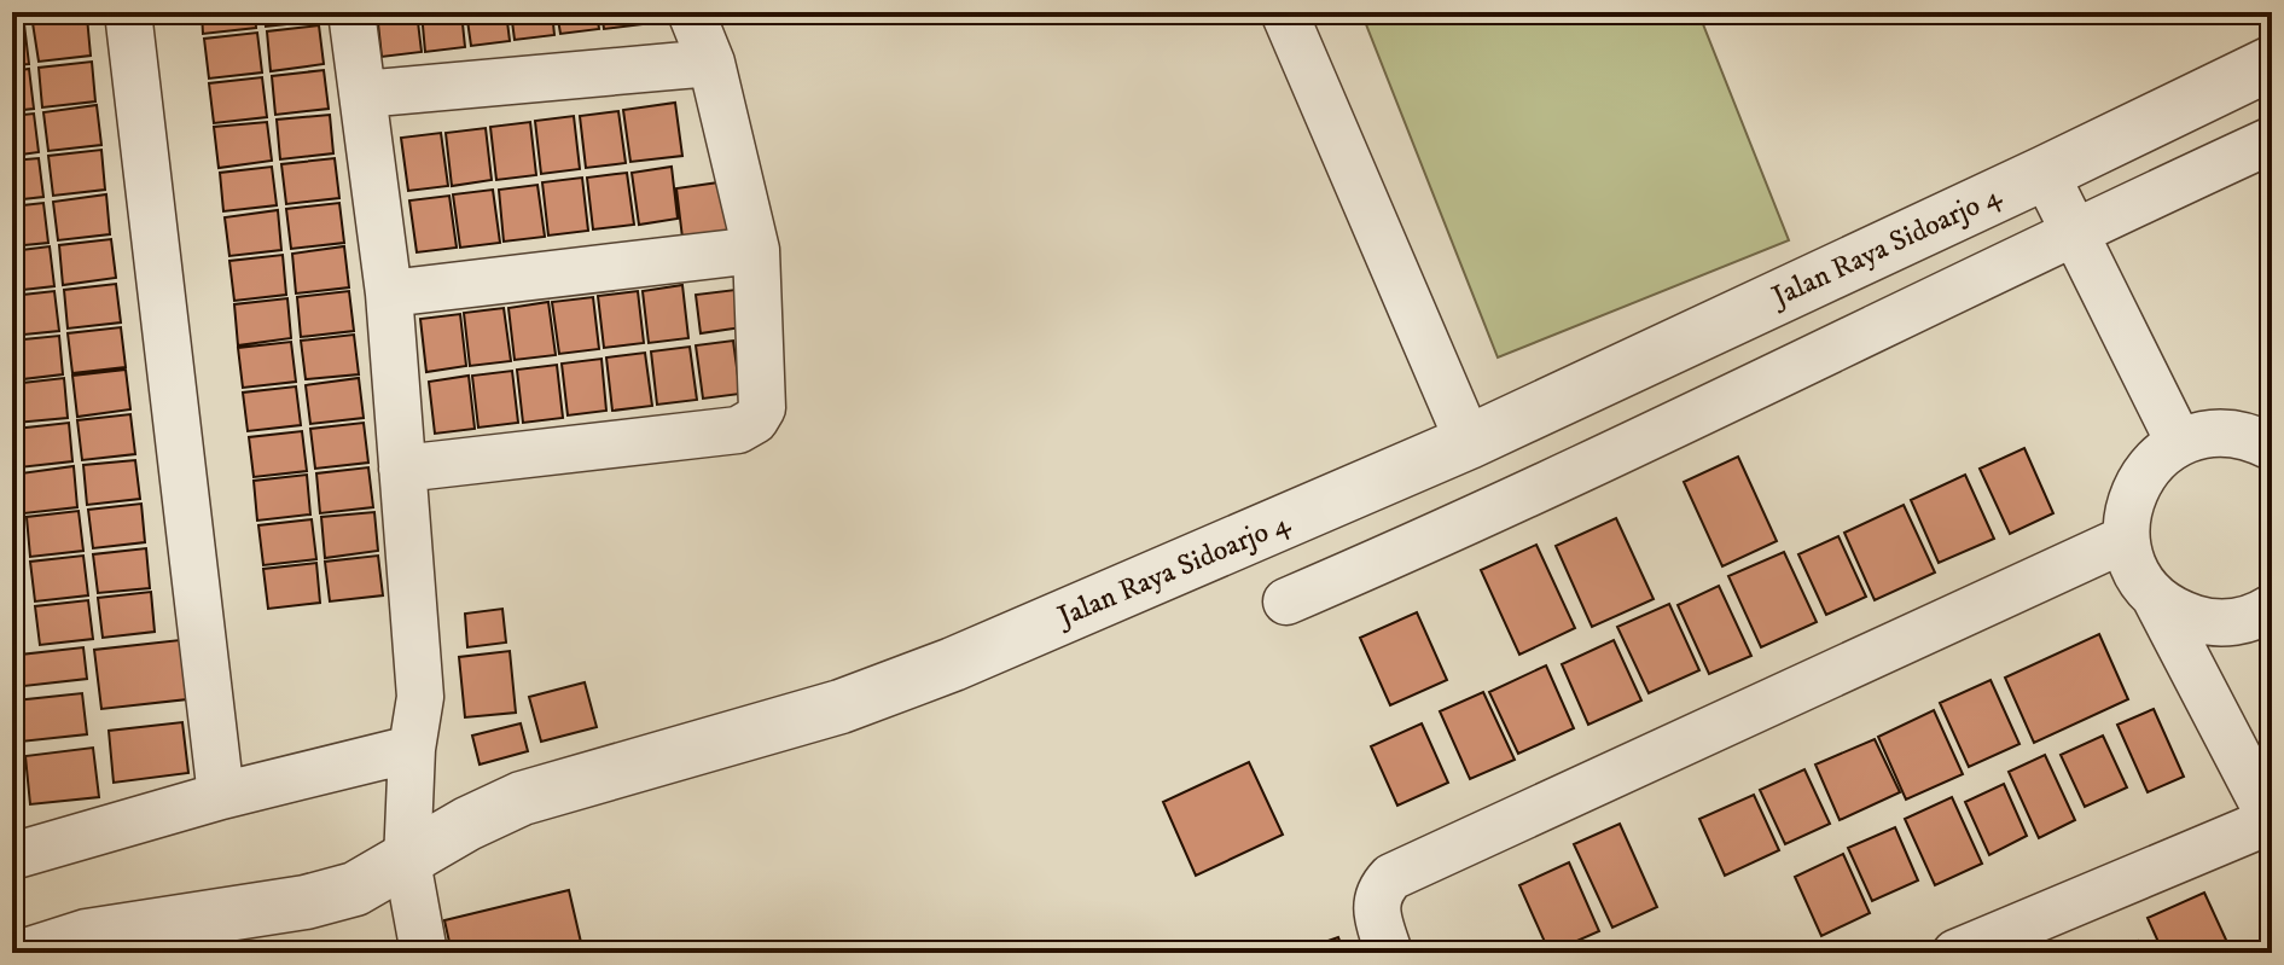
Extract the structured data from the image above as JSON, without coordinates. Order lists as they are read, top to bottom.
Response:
{
  "streets": {
    "street": ["Jalan Raya Sidoarjo 4"]
  }
}
